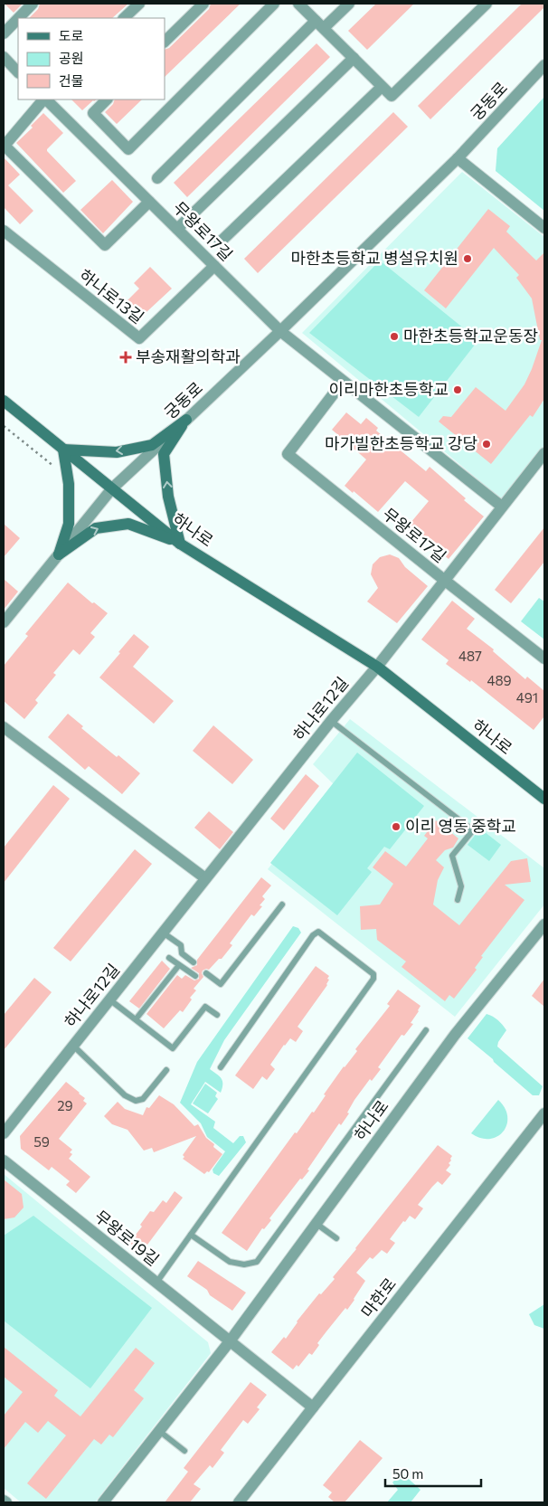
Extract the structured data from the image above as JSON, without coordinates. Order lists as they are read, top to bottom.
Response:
{
  "streets": {
    "street": [
      "궁동로",
      "무왕로17길",
      "하나로13길",
      "하나로",
      "하나로12길",
      "무왕로19길",
      "마한로"
    ]
  },
  "crossings": [
    ["궁동로", "무왕로17길"],
    ["궁동로", "하나로"],
    ["무왕로17길", "하나로13길"],
    ["하나로", "하나로12길"],
    ["하나로", "무왕로19길"],
    ["무왕로19길", "마한로"]
  ],
  "places": {
    "other": [
      "마한초등학교 병설유치원",
      "마한초등학교운동장",
      "이리마한초등학교",
      "마가빌한초등학교 강당",
      "이리 영동 중학교"
    ],
    "health": ["부송재활의학과"]
  },
  "house_numbers": [
    "487",
    "489",
    "491",
    "29",
    "59"
  ],
  "legend": ["도로", "공원", "건물"],
  "scale_bar": "50 m"
}
